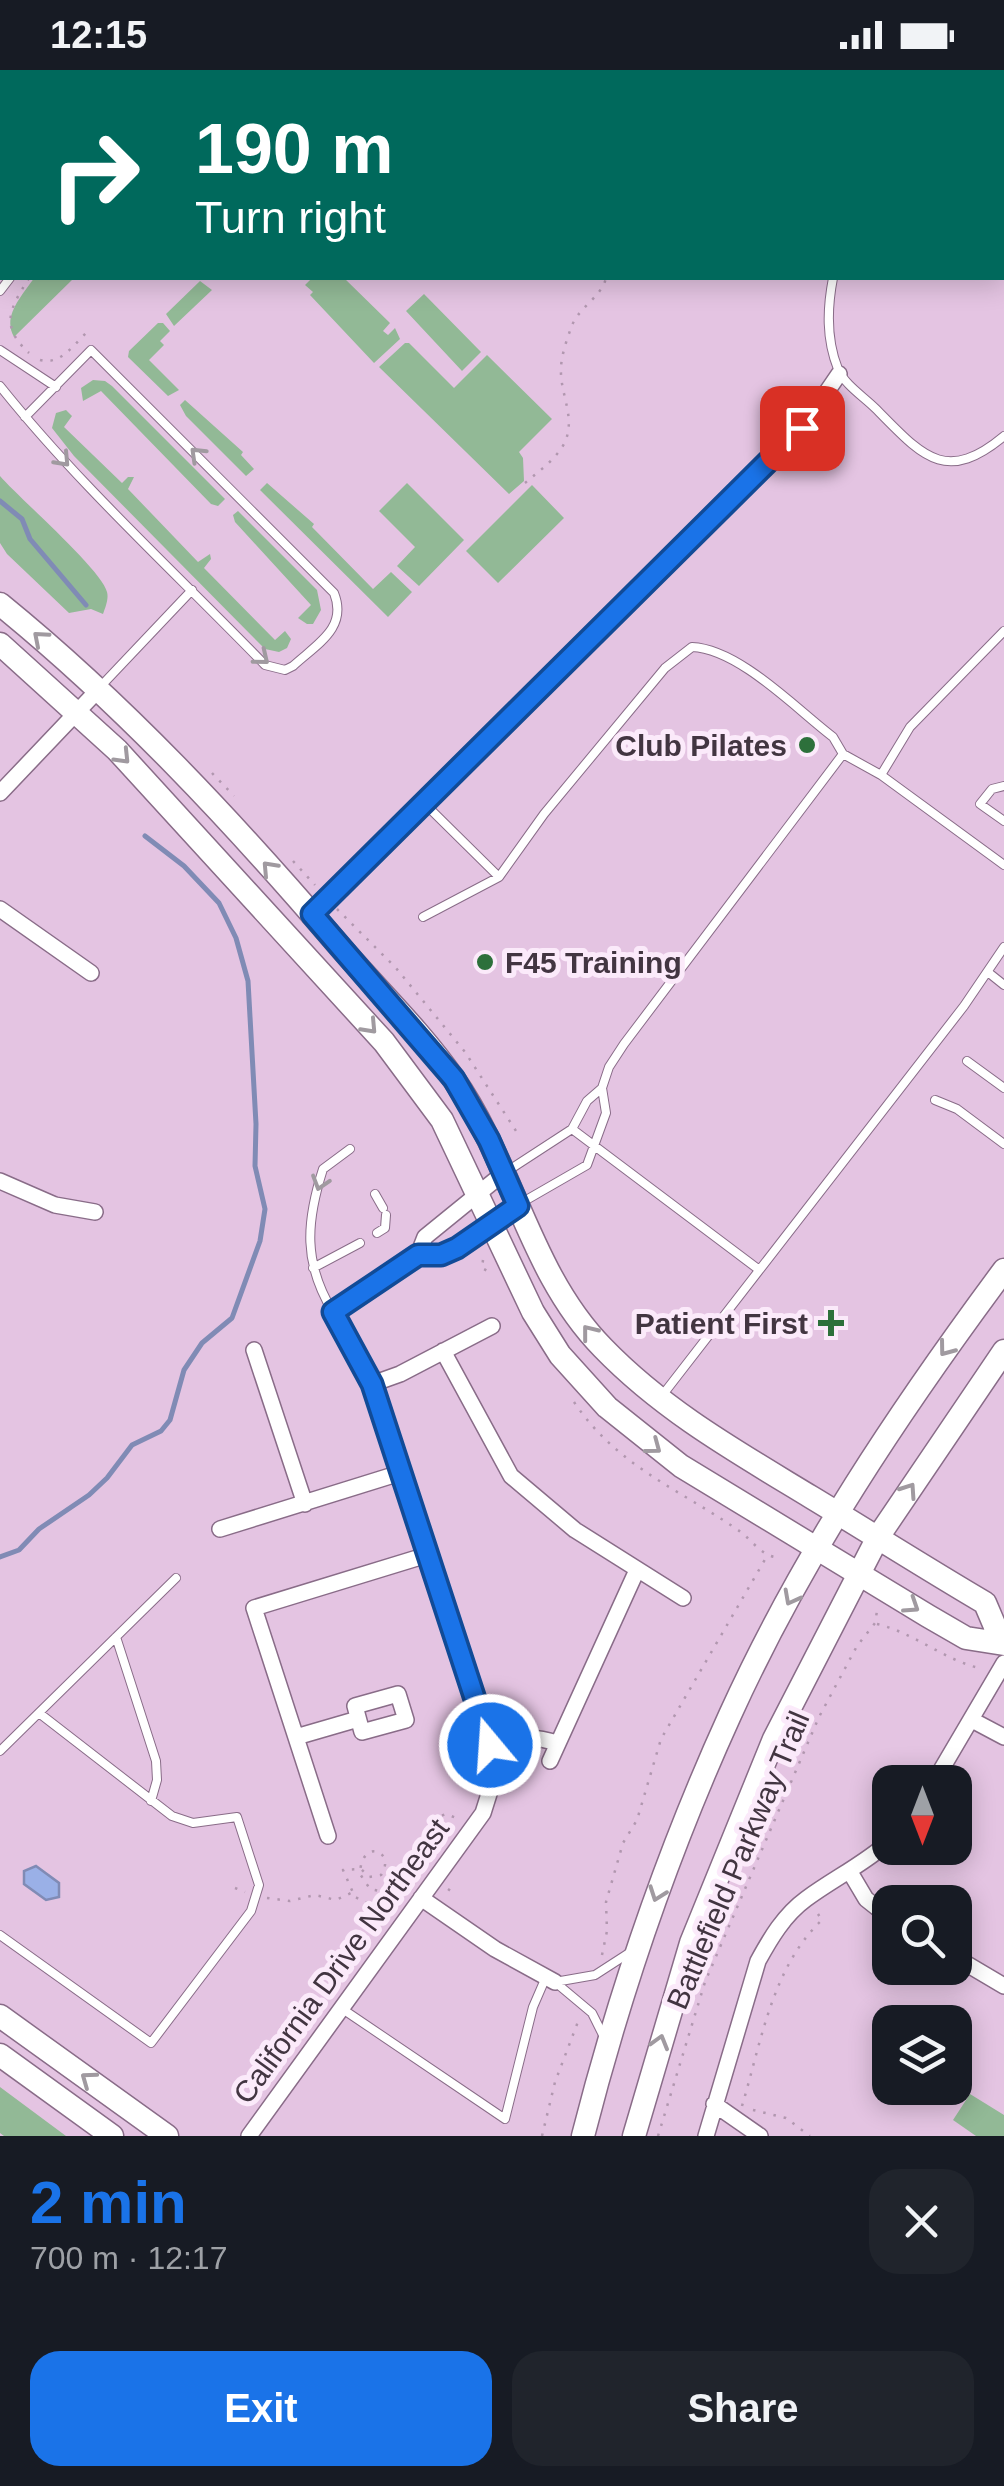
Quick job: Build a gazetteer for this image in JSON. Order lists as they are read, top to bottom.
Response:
{
  "streets": {
    "street": ["California Drive Northeast"],
    "path": ["Battlefield Parkway Trail"]
  },
  "places": {
    "other": ["Club Pilates", "F45 Training"],
    "health": ["Patient First"]
  },
  "north": "bottom",
  "page": {
    "status": "12:15",
    "turn": ["190 m", "Turn right"],
    "heading": ["2 min", "700 m · 12:17"],
    "buttons": ["Exit", "Share"]
  }
}
